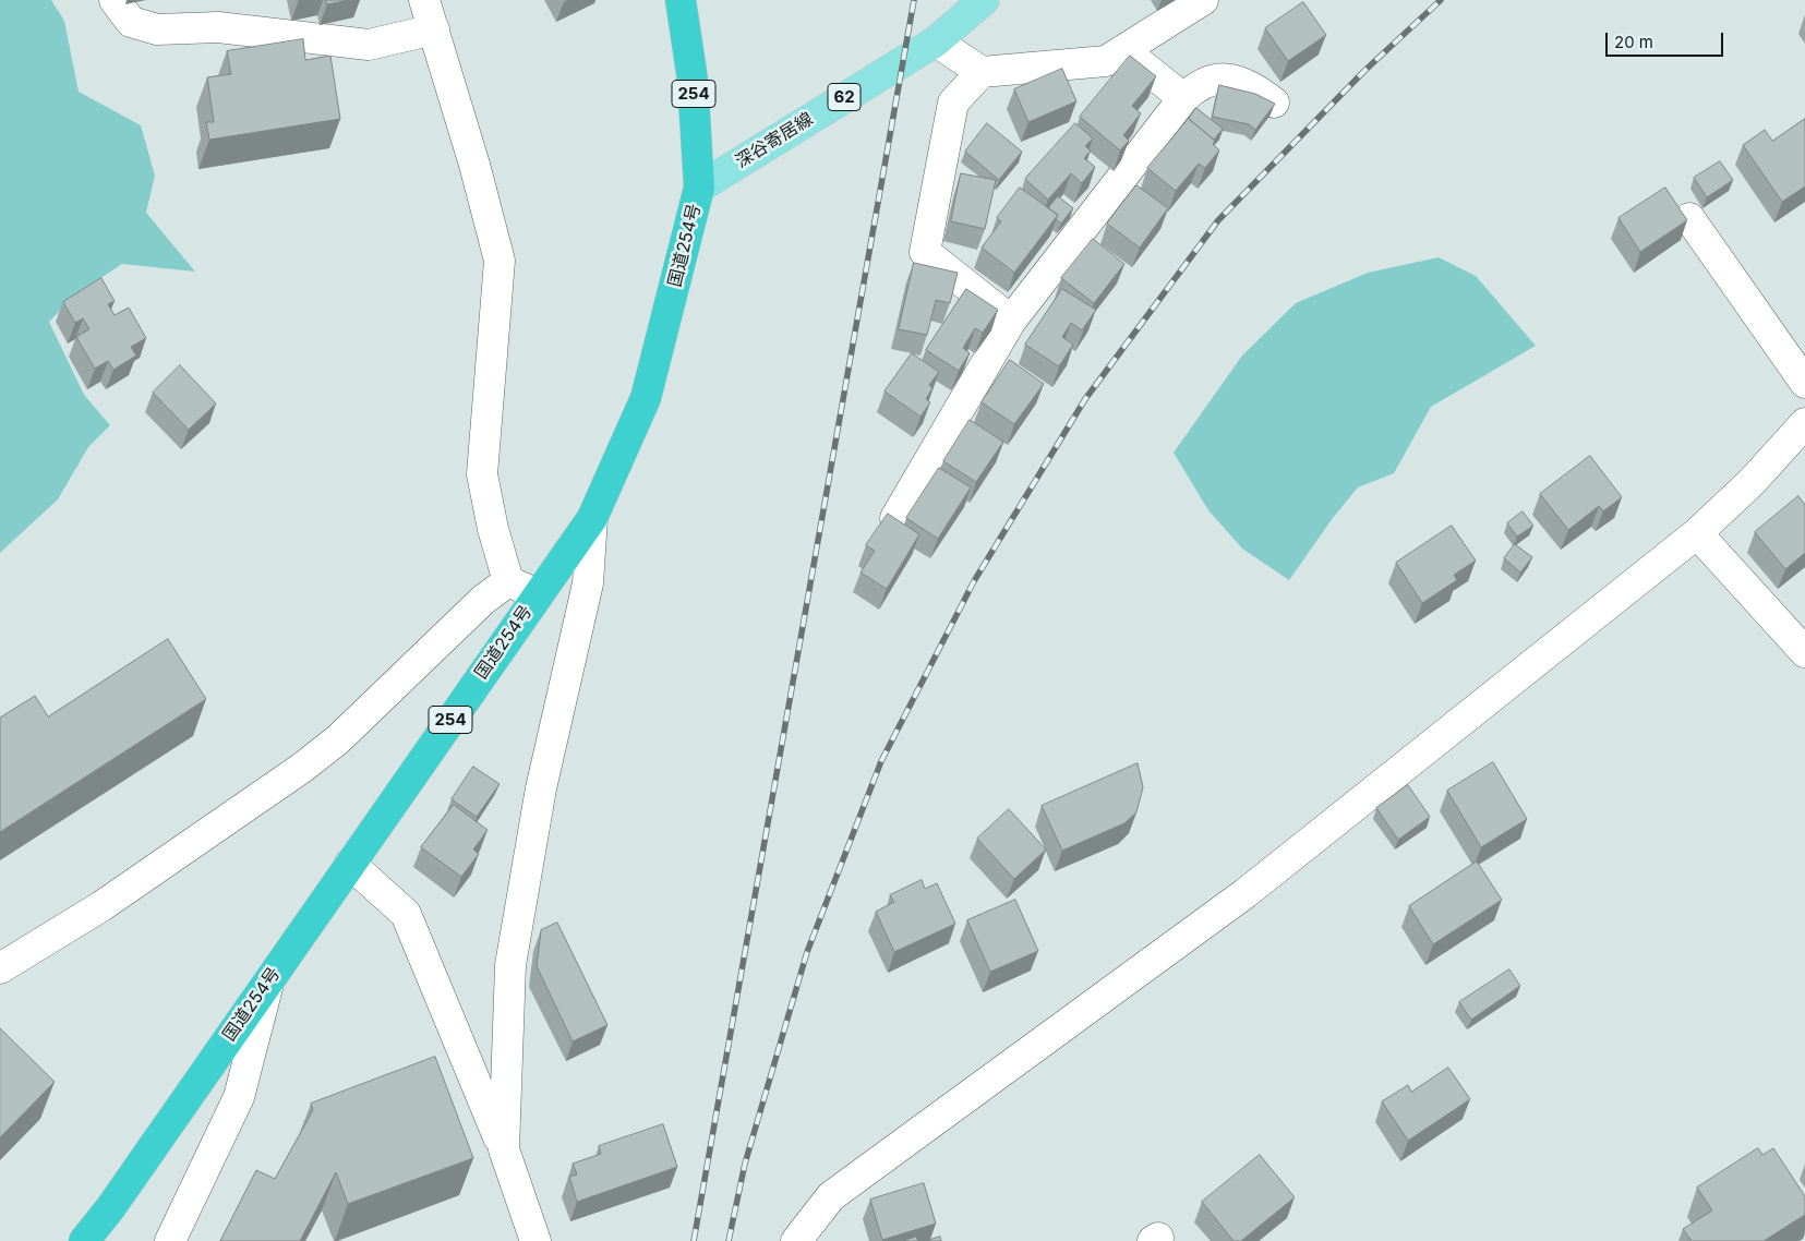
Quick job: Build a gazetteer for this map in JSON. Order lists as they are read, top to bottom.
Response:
{
  "streets": {
    "highway": ["254", "国道254号"],
    "main road": ["62", "深谷寄居線"]
  },
  "crossings": [
    ["深谷寄居線", "国道254号"]
  ],
  "scale_bar": "20 m"
}
